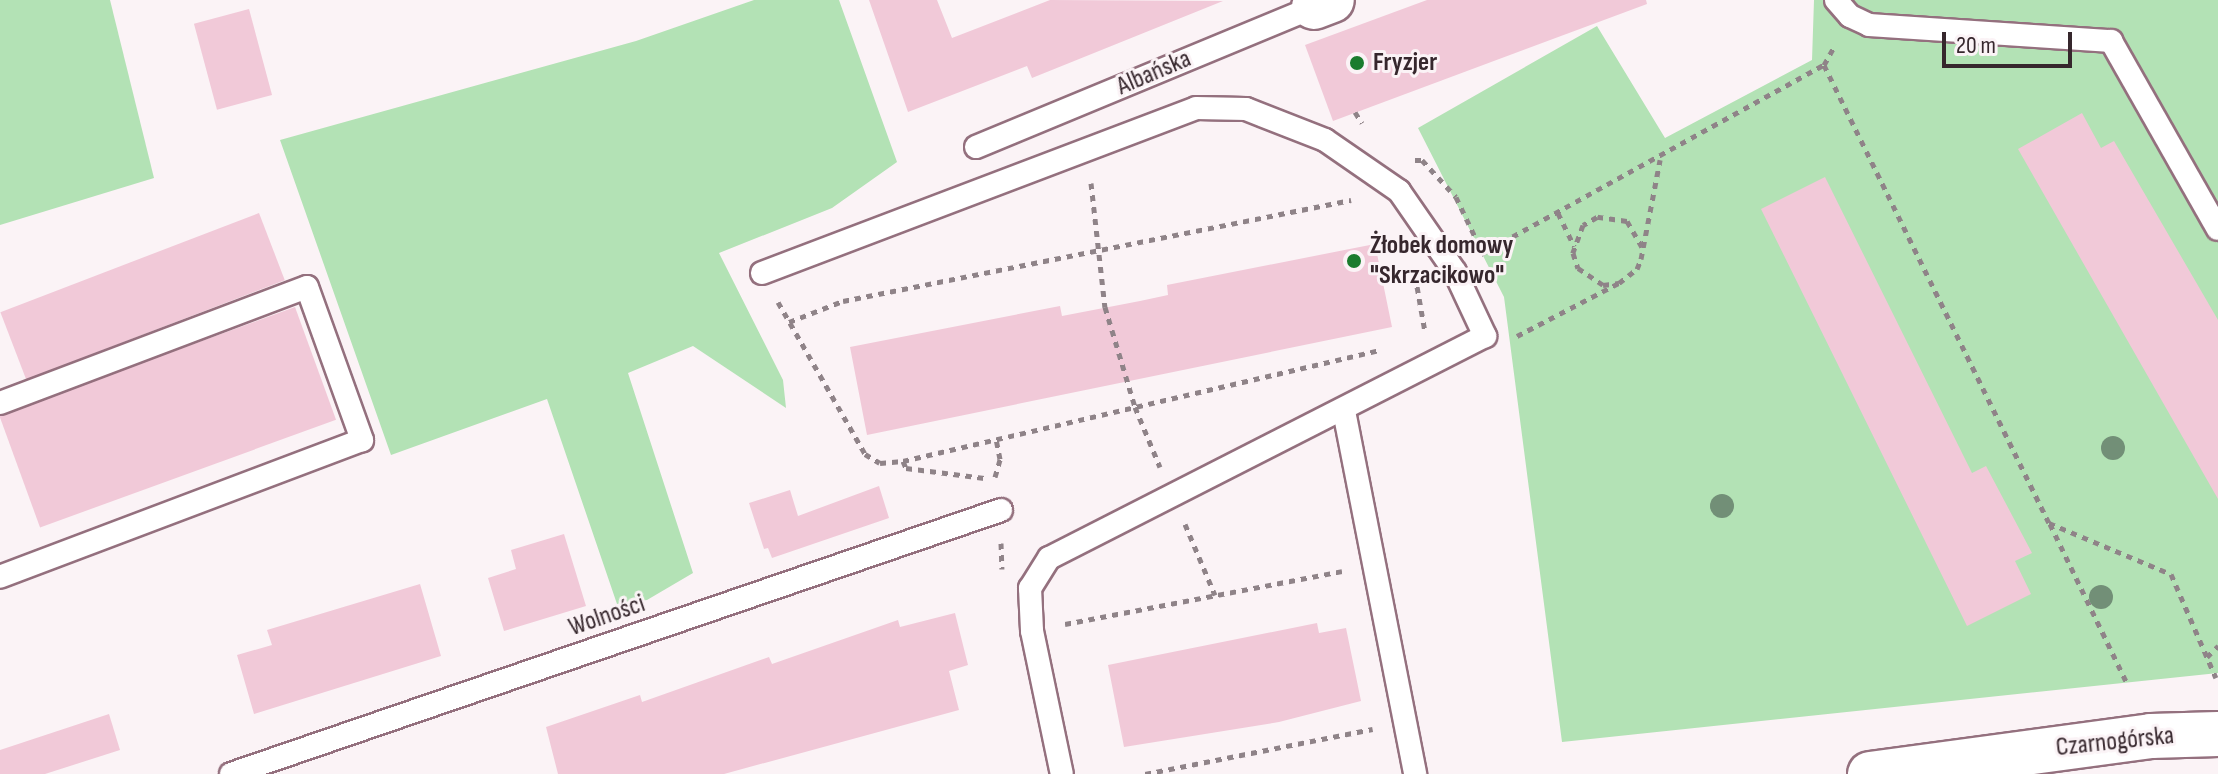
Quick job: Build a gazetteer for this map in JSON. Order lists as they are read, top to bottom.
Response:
{
  "streets": {
    "street": ["Czarnogórska"],
    "lane": ["Albańska", "Wolności"]
  },
  "places": ["Fryzjer", "Żłobek domowy \"Skrzacikowo\""],
  "scale_bar": "20 m"
}
